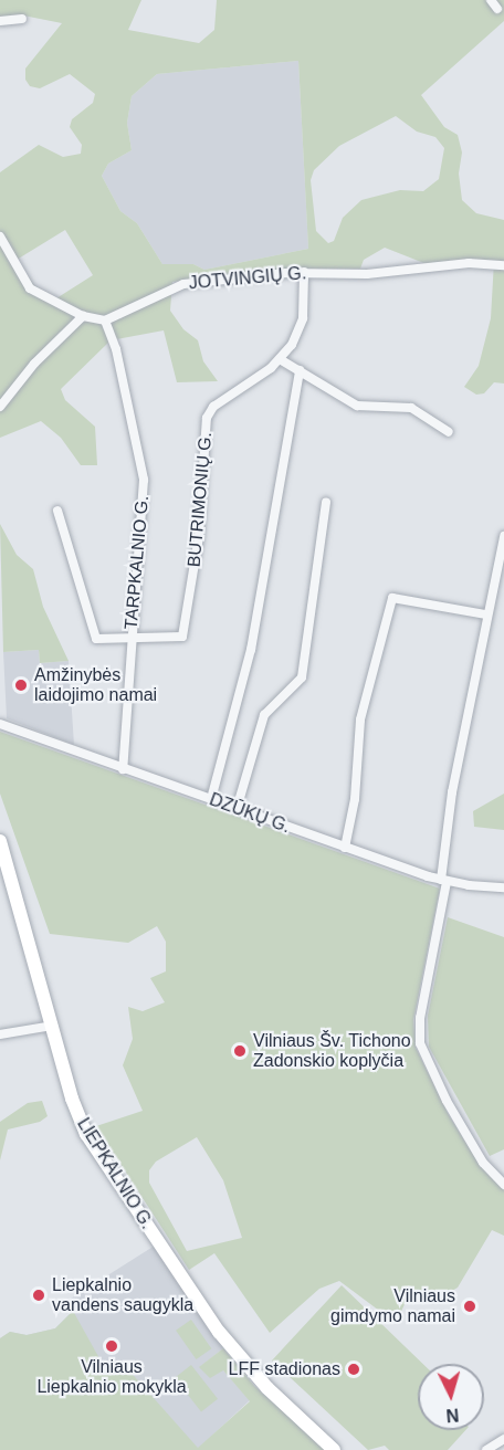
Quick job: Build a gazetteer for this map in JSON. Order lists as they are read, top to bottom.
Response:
{
  "streets": {
    "main road": ["LIEPKALNIO G."],
    "street": [
      "JOTVINGIŲ G.",
      "BUTRIMONIŲ G.",
      "TARPKALNIO G.",
      "DZŪKŲ G."
    ]
  },
  "crossings": [
    ["JOTVINGIŲ G.", "BUTRIMONIŲ G."],
    ["JOTVINGIŲ G.", "TARPKALNIO G."],
    ["BUTRIMONIŲ G.", "TARPKALNIO G."],
    ["TARPKALNIO G.", "DZŪKŲ G."]
  ],
  "places": [
    "Amžinybės laidojimo namai",
    "Vilniaus Šv. Tichono Zadonskio koplyčia",
    "Liepkalnio vandens saugykla",
    "Vilniaus gimdymo namai",
    "Vilniaus Liepkalnio mokykla",
    "LFF stadionas"
  ],
  "north": "bottom"
}
